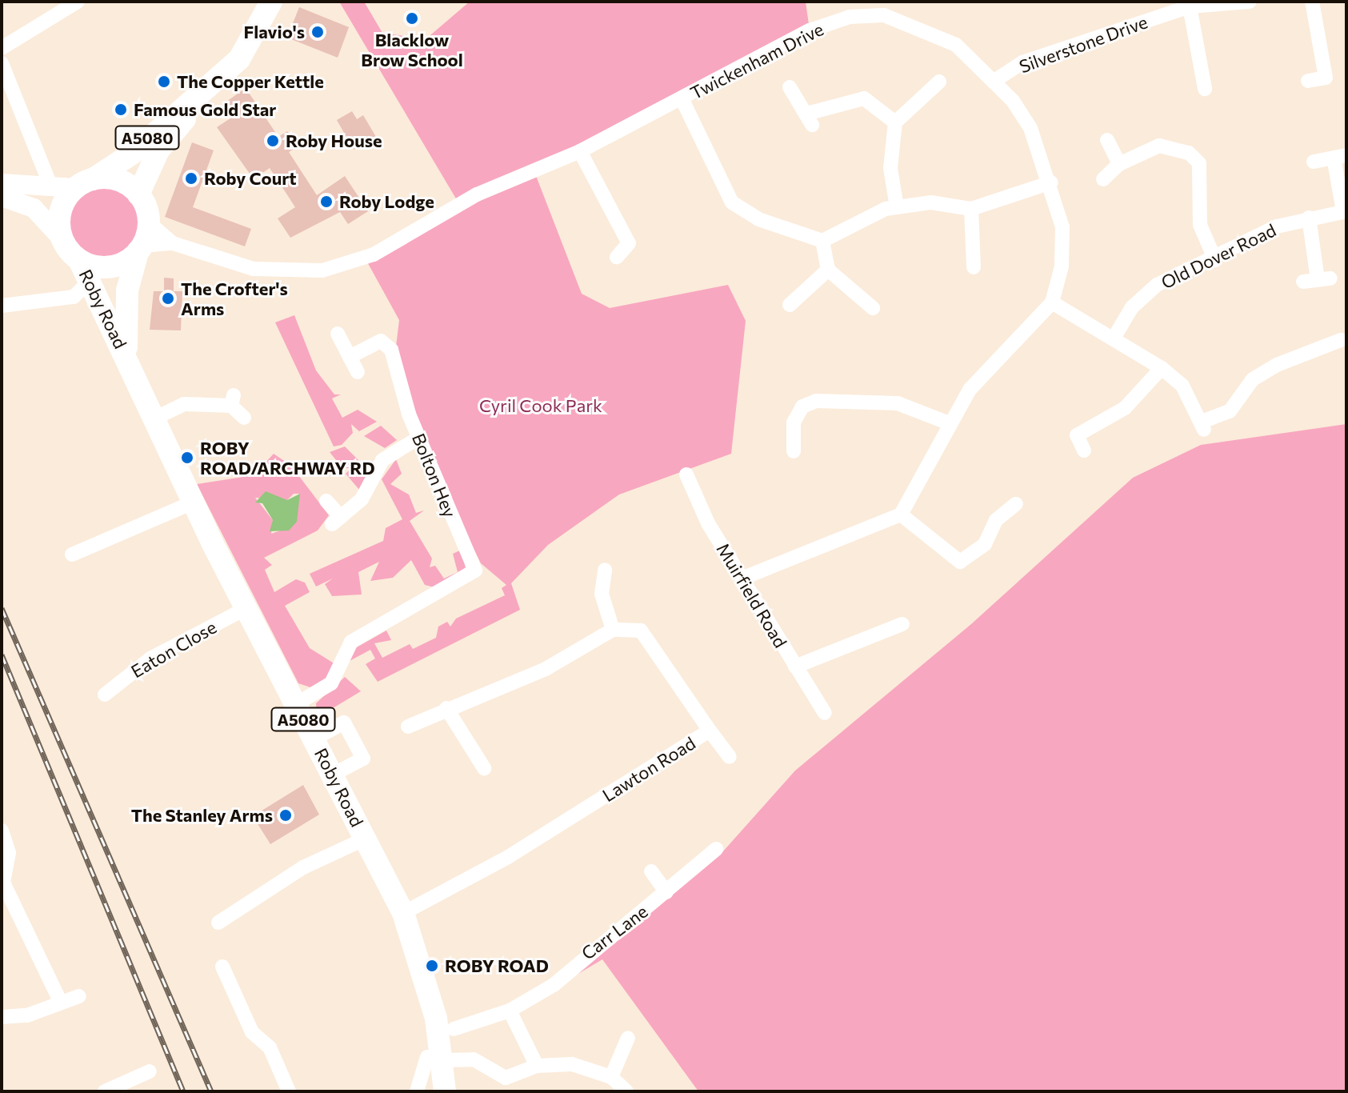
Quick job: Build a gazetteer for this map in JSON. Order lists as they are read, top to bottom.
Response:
{
  "streets": {
    "main road": ["A5080", "Roby Road"],
    "street": [
      "Silverstone Drive",
      "Twickenham Drive",
      "Old Dover Road",
      "Bolton Hey",
      "Muirfield Road",
      "Eaton Close",
      "Lawton Road",
      "Carr Lane"
    ]
  },
  "crossings": [
    ["Silverstone Drive", "Twickenham Drive"],
    ["Twickenham Drive", "A5080"],
    ["Twickenham Drive", "Roby Road"],
    ["A5080", "Roby Road"],
    ["Roby Road", "Bolton Hey"],
    ["Roby Road", "Eaton Close"],
    ["Roby Road", "Lawton Road"]
  ],
  "parks": ["Cyril Cook Park"],
  "places": [
    "Blacklow Brow School",
    "Flavio's",
    "The Copper Kettle",
    "Famous Gold Star",
    "Roby House",
    "Roby Court",
    "Roby Lodge",
    "The Crofter's Arms",
    "ROBY ROAD/ARCHWAY RD",
    "The Stanley Arms",
    "ROBY ROAD"
  ]
}
